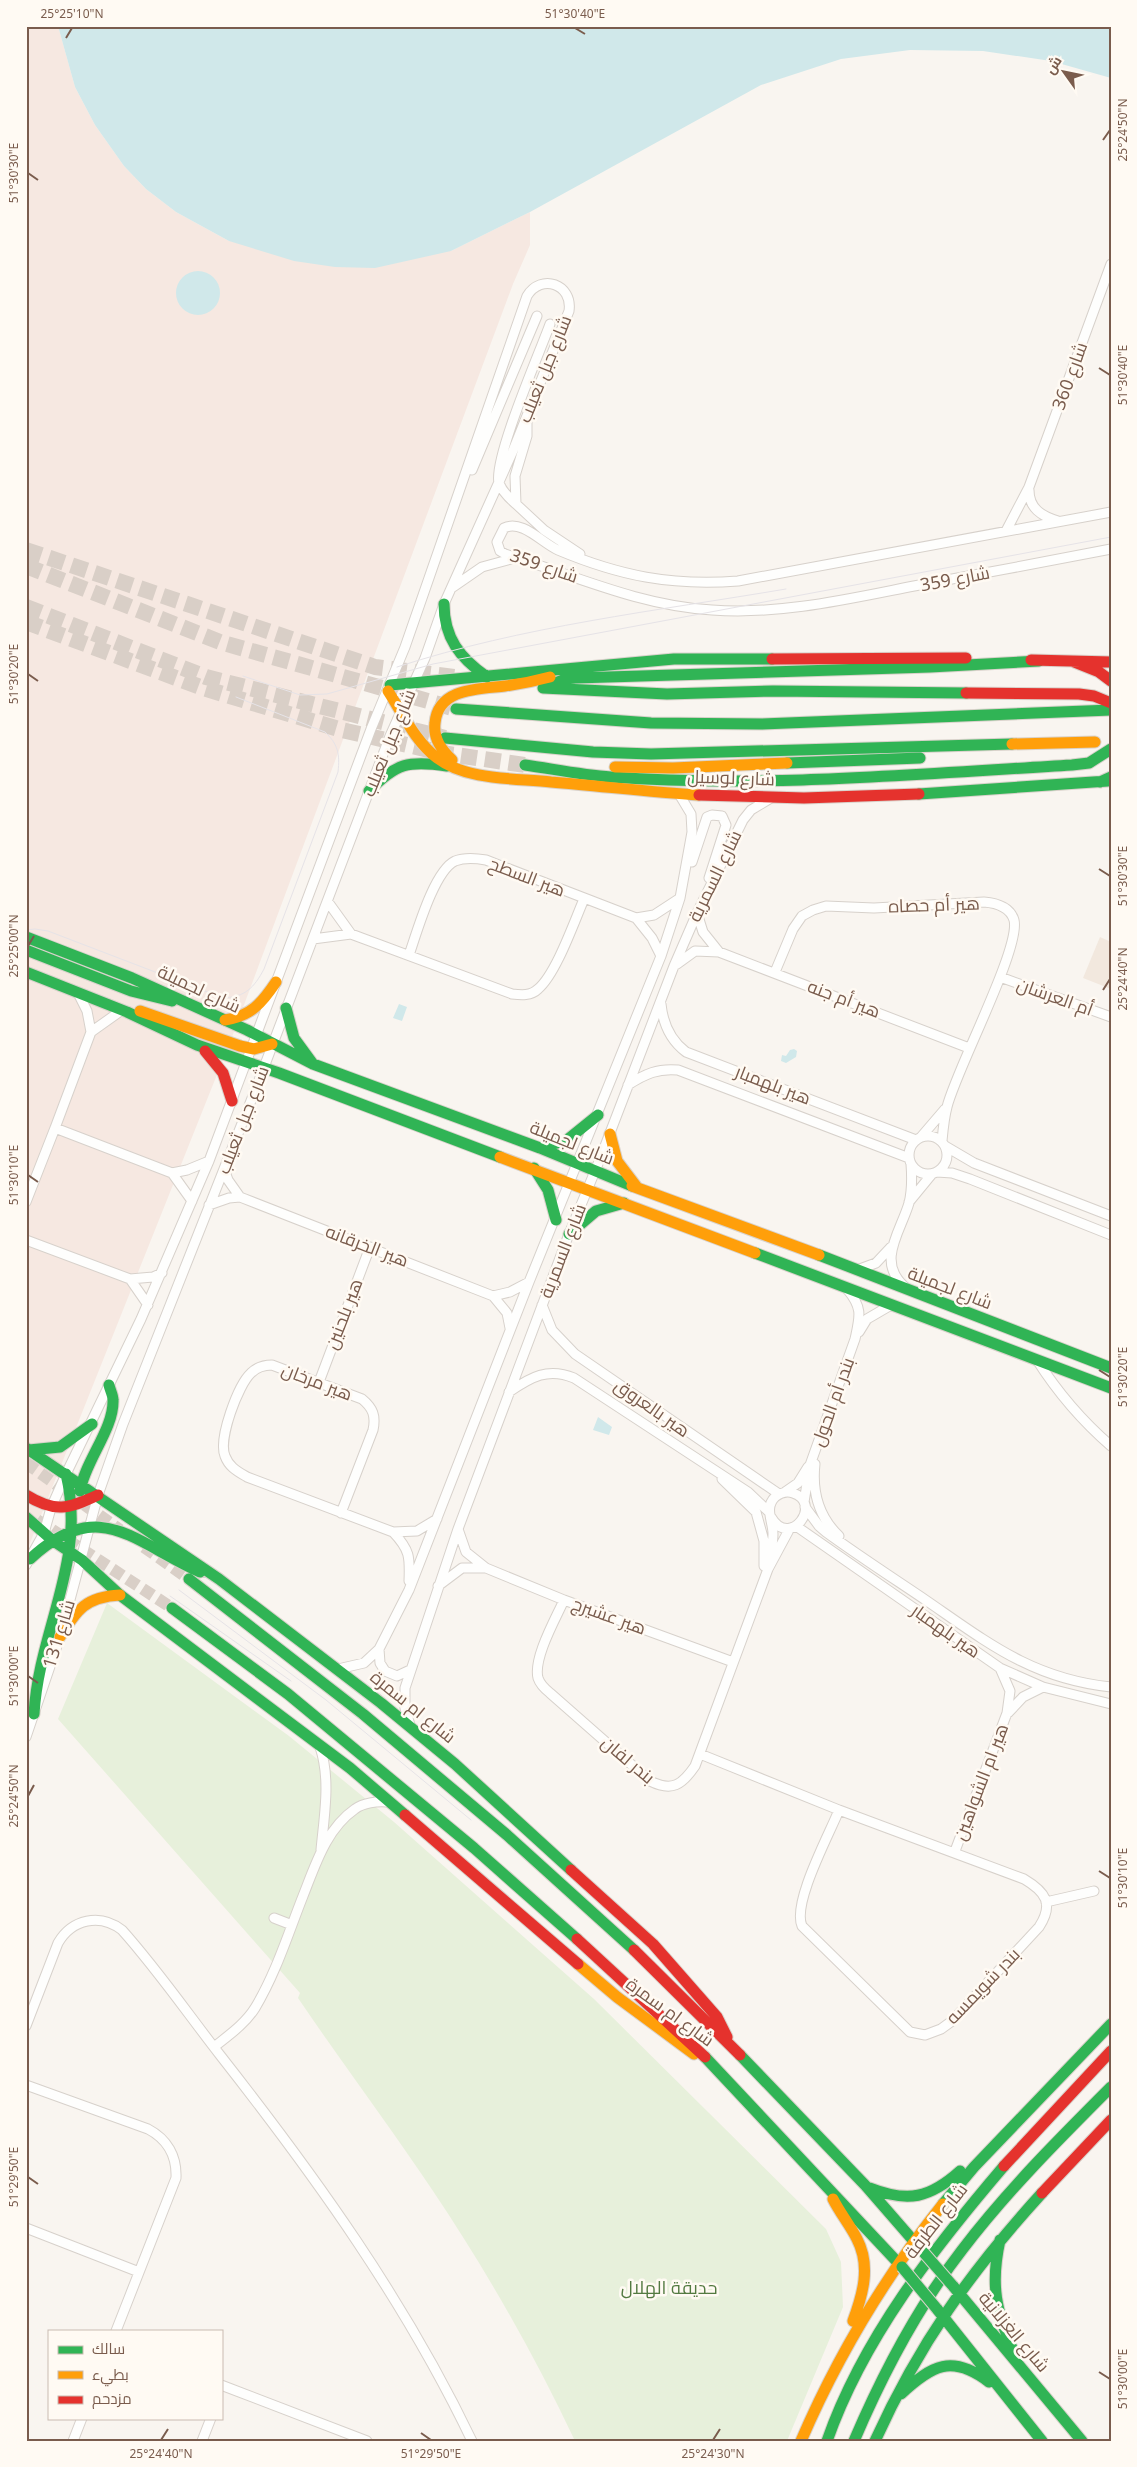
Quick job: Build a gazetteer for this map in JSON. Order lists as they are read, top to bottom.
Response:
{
  "streets": {
    "main road": [
      "شارع لوسيل",
      "شارع لجميلة",
      "شارع ام سمرة",
      "شارع الطرفة",
      "شارع الغزلانية"
    ],
    "street": [
      "شارع جبل ثعيلب",
      "شارع 360",
      "شارع 359",
      "شارع السمرية",
      "هير السطح",
      "هير أم حصاه",
      "أم العرشان",
      "هير أم جنه",
      "هير بلهمبار",
      "هير الخرقانه",
      "هير بلحنين",
      "هير مرخان",
      "بندر أم الحول",
      "هير بالعروق",
      "هير عشيرج",
      "شارع 131",
      "بندر لفان",
      "هير ام الشواهين",
      "بندر شويمسه"
    ]
  },
  "crossings": [
    ["شارع جبل ثعيلب", "شارع لوسيل"],
    ["شارع جبل ثعيلب", "هير السطح"],
    ["شارع جبل ثعيلب", "شارع لجميلة"],
    ["شارع جبل ثعيلب", "شارع ام سمرة"],
    ["شارع 360", "شارع 359"],
    ["شارع لوسيل", "شارع السمرية"],
    ["شارع السمرية", "شارع لجميلة"],
    ["شارع السمرية", "هير أم جنه"],
    ["شارع السمرية", "هير بلهمبار"],
    ["شارع السمرية", "هير الخرقانه"],
    ["شارع السمرية", "هير مرخان"],
    ["شارع السمرية", "هير بالعروق"],
    ["شارع السمرية", "هير عشيرج"],
    ["شارع السمرية", "شارع ام سمرة"],
    ["هير أم حصاه", "أم العرشان"],
    ["هير أم حصاه", "هير أم جنه"],
    ["هير أم حصاه", "هير بلهمبار"],
    ["شارع لجميلة", "بندر أم الحول"],
    ["هير بلهمبار", "بندر أم الحول"],
    ["هير بلهمبار", "هير بالعروق"],
    ["هير بلهمبار", "بندر لفان"],
    ["هير بلهمبار", "هير ام الشواهين"],
    ["هير الخرقانه", "هير بلحنين"],
    ["هير بلحنين", "هير مرخان"],
    ["بندر أم الحول", "هير بالعروق"],
    ["بندر أم الحول", "بندر لفان"],
    ["هير بالعروق", "بندر لفان"],
    ["هير عشيرج", "بندر لفان"],
    ["شارع 131", "شارع ام سمرة"],
    ["شارع ام سمرة", "شارع الغزلانية"]
  ],
  "parks": ["حديقة الهلال"],
  "legend": ["سالك", "بطيء", "مزدحم"],
  "north": "top left",
  "coordinates": [
    "25°25'10\"N",
    "51°30'40\"E",
    "25°24'50\"N",
    "51°30'30\"E",
    "51°30'20\"E",
    "25°25'00\"N",
    "25°24'40\"N",
    "51°30'10\"E",
    "51°30'00\"E",
    "51°29'50\"E",
    "25°24'30\"N"
  ]
}
